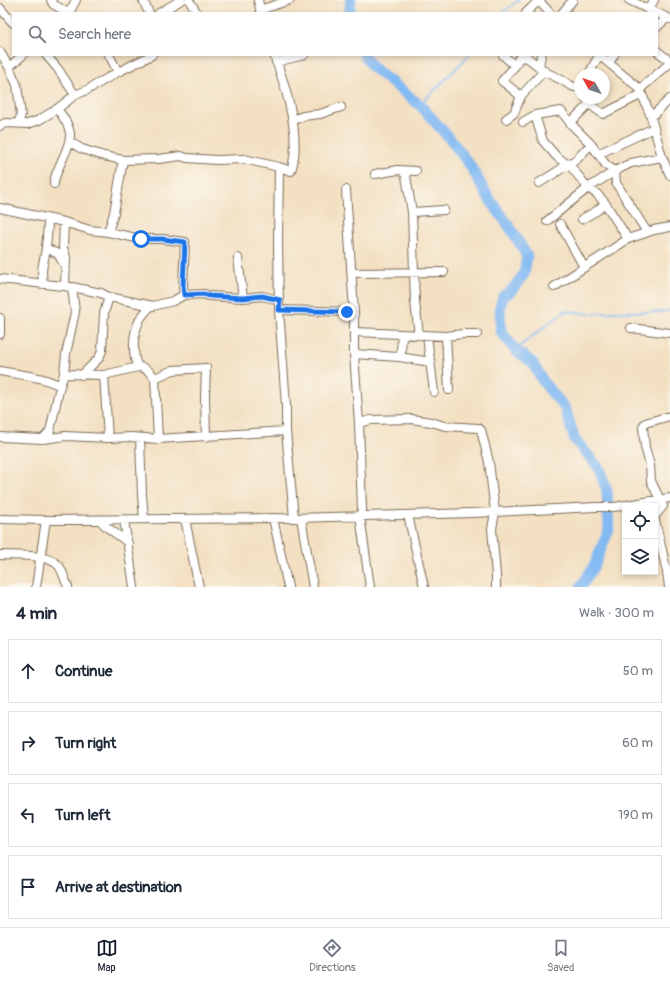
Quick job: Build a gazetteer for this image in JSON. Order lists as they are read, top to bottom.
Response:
{
  "north": "top left",
  "page": {
    "search": "Search here",
    "heading": ["4 min", "Walk · 300 m"],
    "list": [
      ["Continue", "50 m"],
      ["Turn right", "60 m"],
      ["Turn left", "190 m"],
      "Arrive at destination"
    ],
    "nav": ["Map", "Directions", "Saved"]
  }
}
